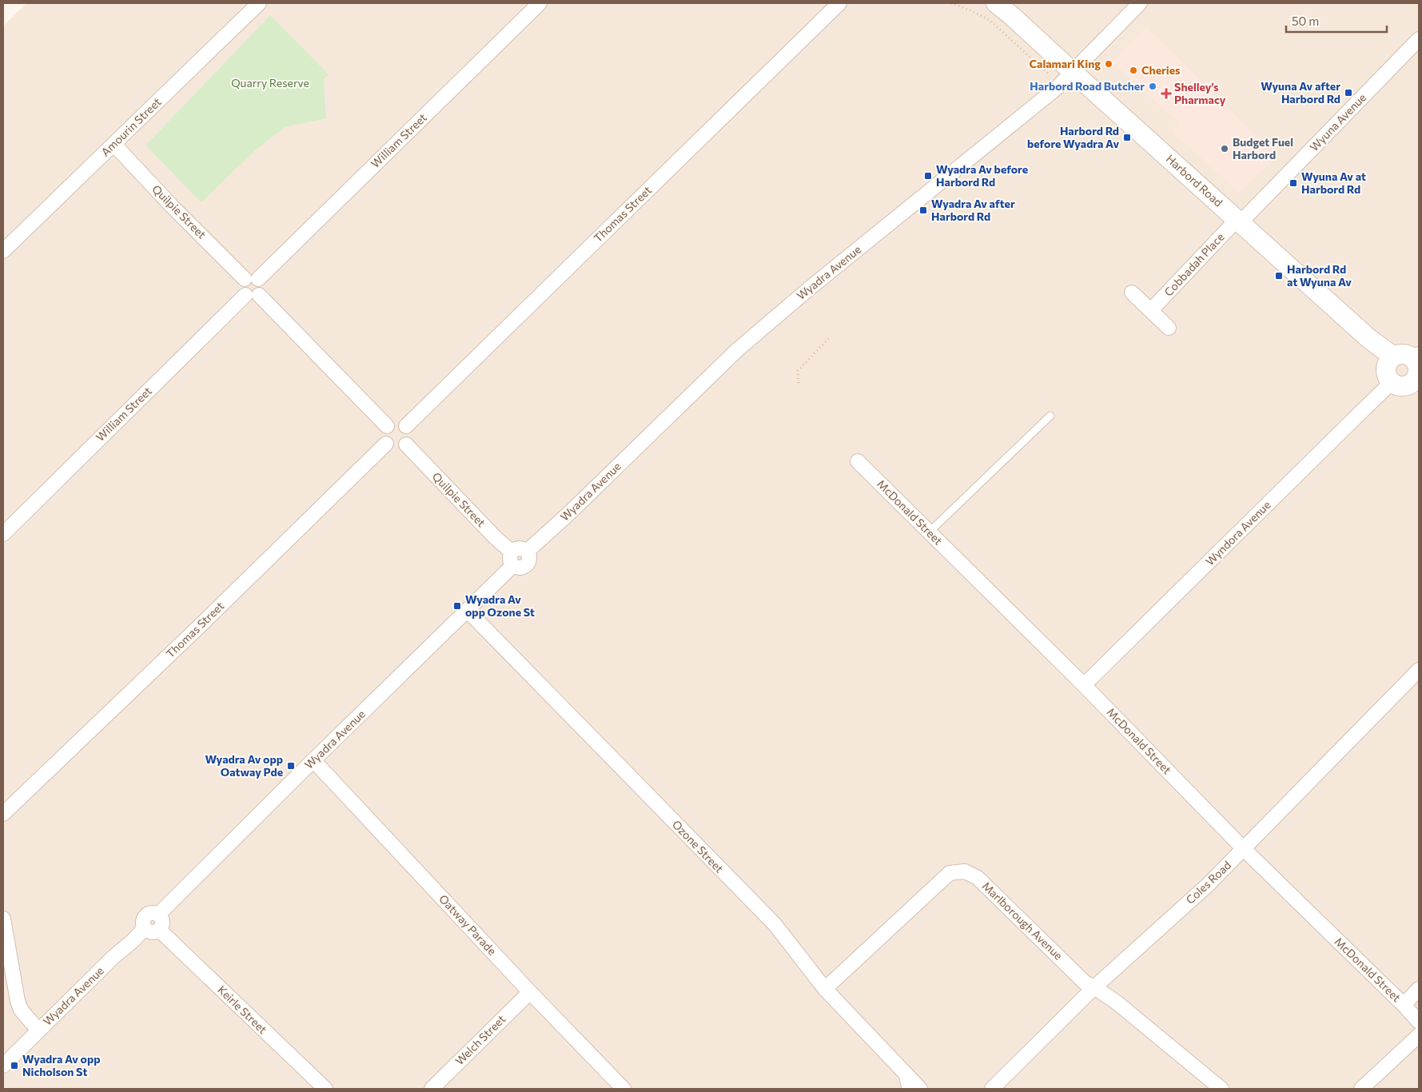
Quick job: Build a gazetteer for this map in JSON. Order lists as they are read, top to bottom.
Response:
{
  "streets": {
    "main road": ["Harbord Road"],
    "street": [
      "Wyuna Avenue",
      "Amourin Street",
      "William Street",
      "Quilpie Street",
      "Thomas Street",
      "Cobbadah Place",
      "Wyadra Avenue",
      "McDonald Street",
      "Wyndora Avenue",
      "Ozone Street",
      "Coles Road",
      "Marlborough Avenue",
      "Oatway Parade",
      "Keirle Street",
      "Welch Street"
    ]
  },
  "crossings": [
    ["Wyuna Avenue", "Harbord Road"],
    ["Wyuna Avenue", "Cobbadah Place"],
    ["Amourin Street", "Quilpie Street"],
    ["William Street", "Quilpie Street"],
    ["Harbord Road", "Cobbadah Place"],
    ["Harbord Road", "Wyadra Avenue"],
    ["Harbord Road", "Wyndora Avenue"],
    ["Quilpie Street", "Thomas Street"],
    ["Quilpie Street", "Wyadra Avenue"],
    ["Wyadra Avenue", "Ozone Street"],
    ["Wyadra Avenue", "Oatway Parade"],
    ["Wyadra Avenue", "Keirle Street"],
    ["McDonald Street", "Wyndora Avenue"],
    ["McDonald Street", "Coles Road"],
    ["Ozone Street", "Marlborough Avenue"],
    ["Coles Road", "Marlborough Avenue"],
    ["Oatway Parade", "Welch Street"]
  ],
  "parks": ["Quarry Reserve"],
  "places": {
    "other": [
      "Calamari King",
      "Cheries",
      "Harbord Road Butcher",
      "Budget Fuel Harbord"
    ],
    "transit": [
      "Wyuna Av after Harbord Rd",
      "Harbord Rd before Wyadra Av",
      "Wyadra Av before Harbord Rd",
      "Wyuna Av at Harbord Rd",
      "Wyadra Av after Harbord Rd",
      "Harbord Rd at Wyuna Av",
      "Wyadra Av opp Ozone St",
      "Wyadra Av opp Oatway Pde",
      "Wyadra Av opp Nicholson St"
    ],
    "health": ["Shelley’s Pharmacy"]
  },
  "scale_bar": "50 m"
}
